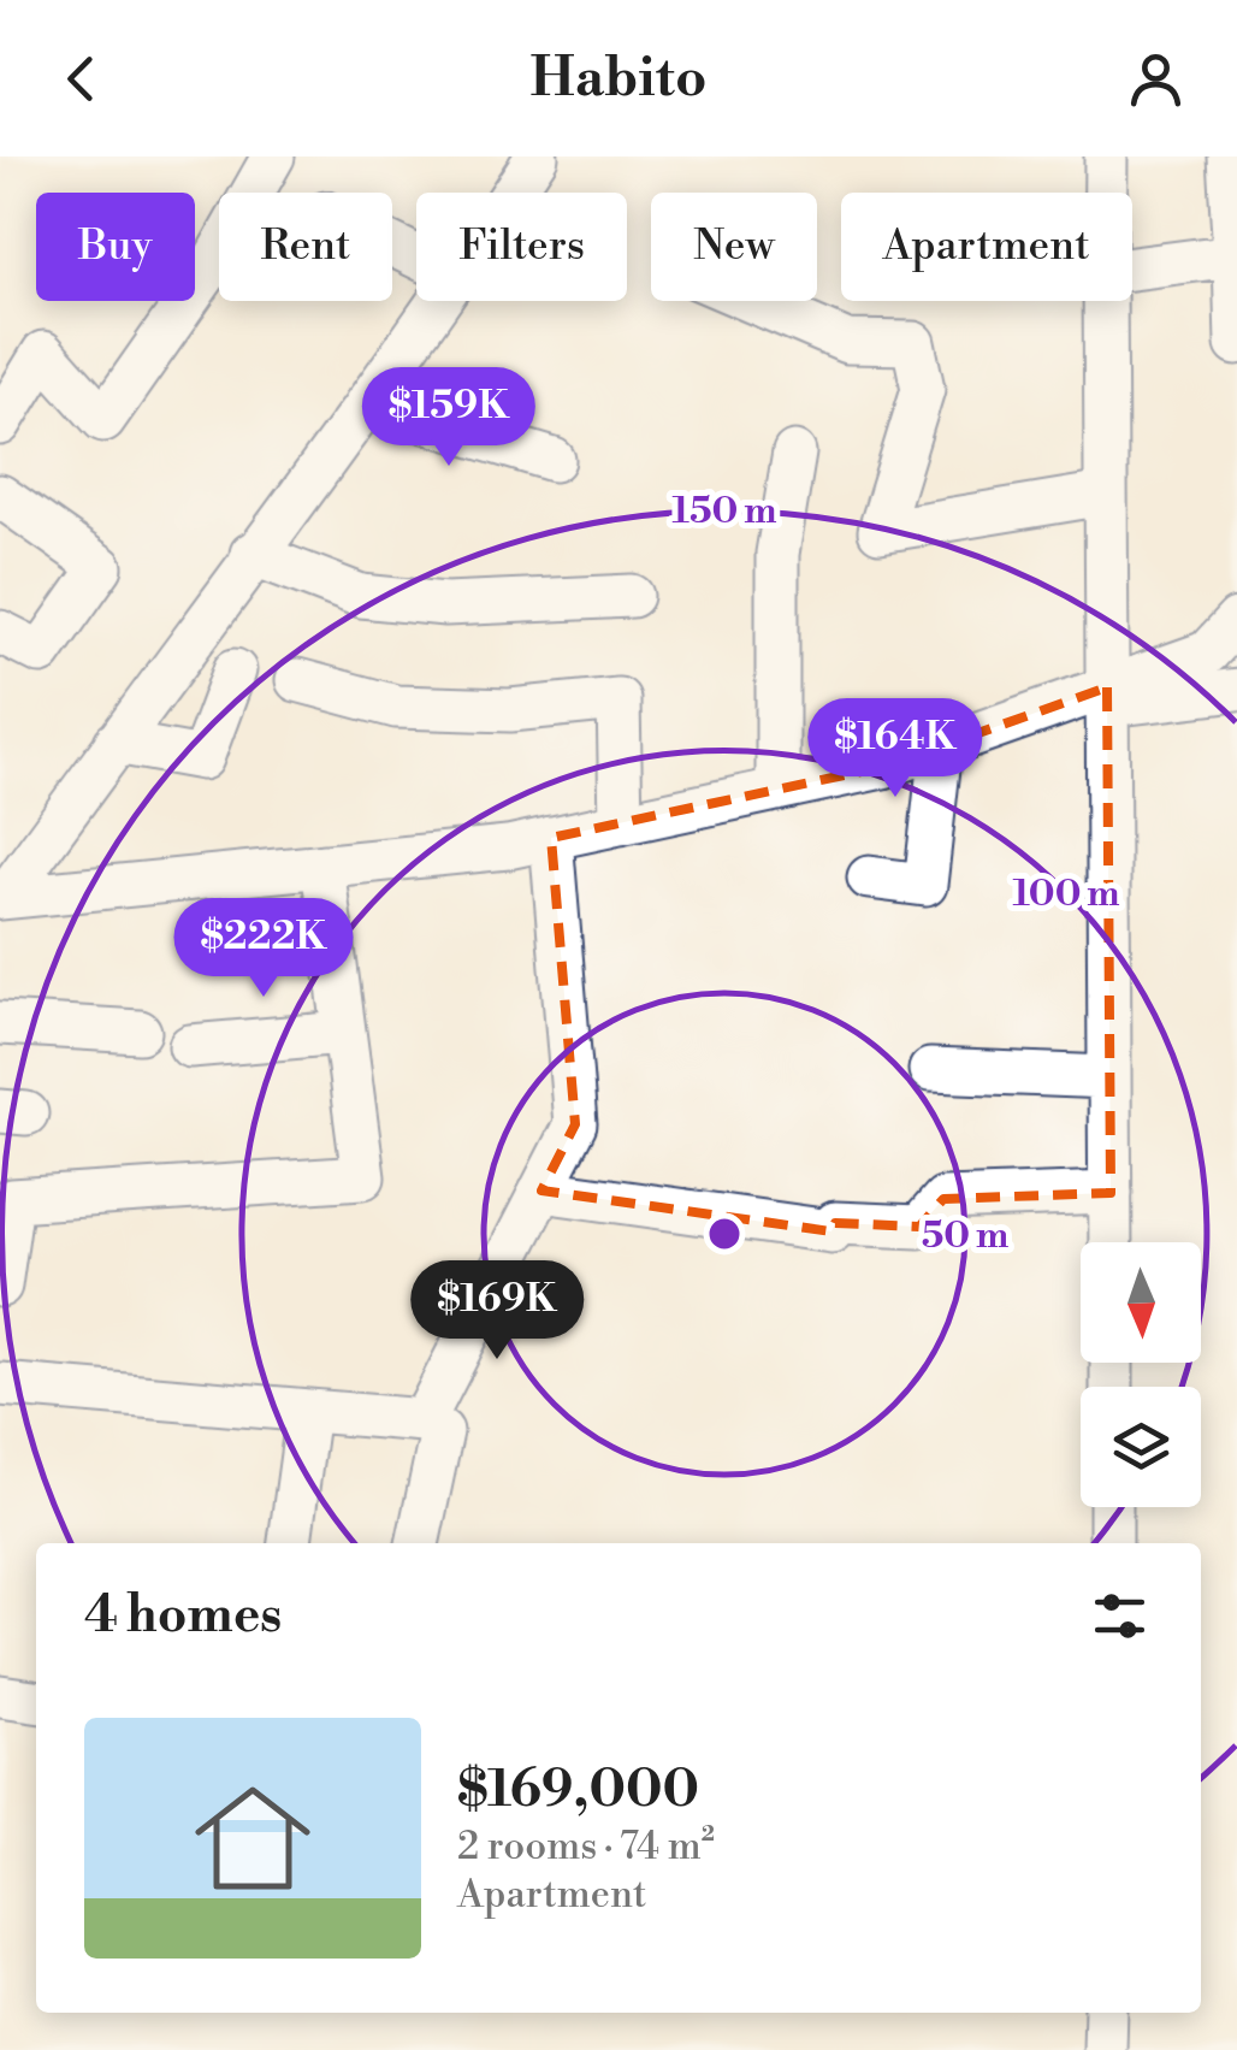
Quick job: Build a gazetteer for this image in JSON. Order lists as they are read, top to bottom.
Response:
{
  "north": "bottom",
  "page": {
    "header": "Habito",
    "chip": [
      "Buy",
      "Rent",
      "Filters",
      "New",
      "Apartment"
    ],
    "price": [
      "$159K",
      "$164K",
      "$222K",
      "$169K"
    ],
    "heading": "4 homes",
    "list": [
      {
        "name": "$169,000",
        "note": "2 rooms · 74 m² · Apartment"
      }
    ]
  },
  "rings": ["150 m", "100 m", "50 m"]
}
